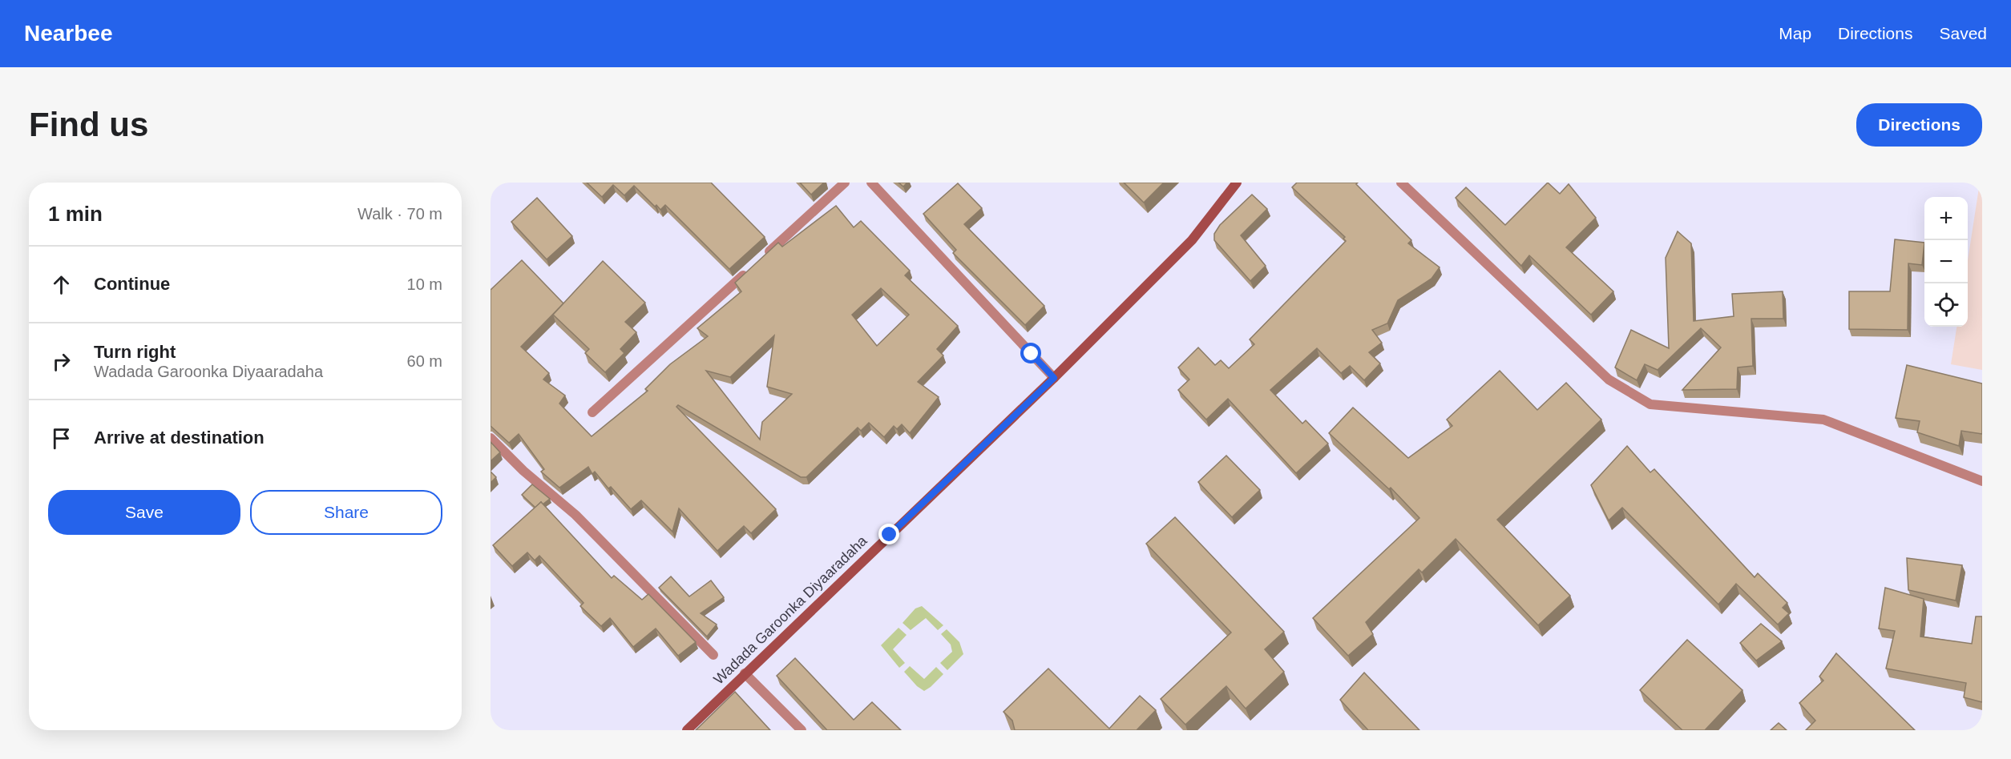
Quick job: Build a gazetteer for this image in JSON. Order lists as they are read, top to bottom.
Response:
{
  "streets": {
    "main road": ["Wadada Garoonka Diyaaradaha"]
  },
  "page": {
    "header": "Nearbee",
    "nav": ["Map", "Directions", "Saved"],
    "buttons": [
      "Directions",
      ["Save", "Share"]
    ],
    "title": "Find us",
    "heading": ["1 min", "Walk · 70 m"],
    "map_buttons": ["+", "−"],
    "list": [
      ["Continue", "10 m"],
      ["Turn right", "Wadada Garoonka Diyaaradaha", "60 m"],
      "Arrive at destination"
    ]
  }
}
